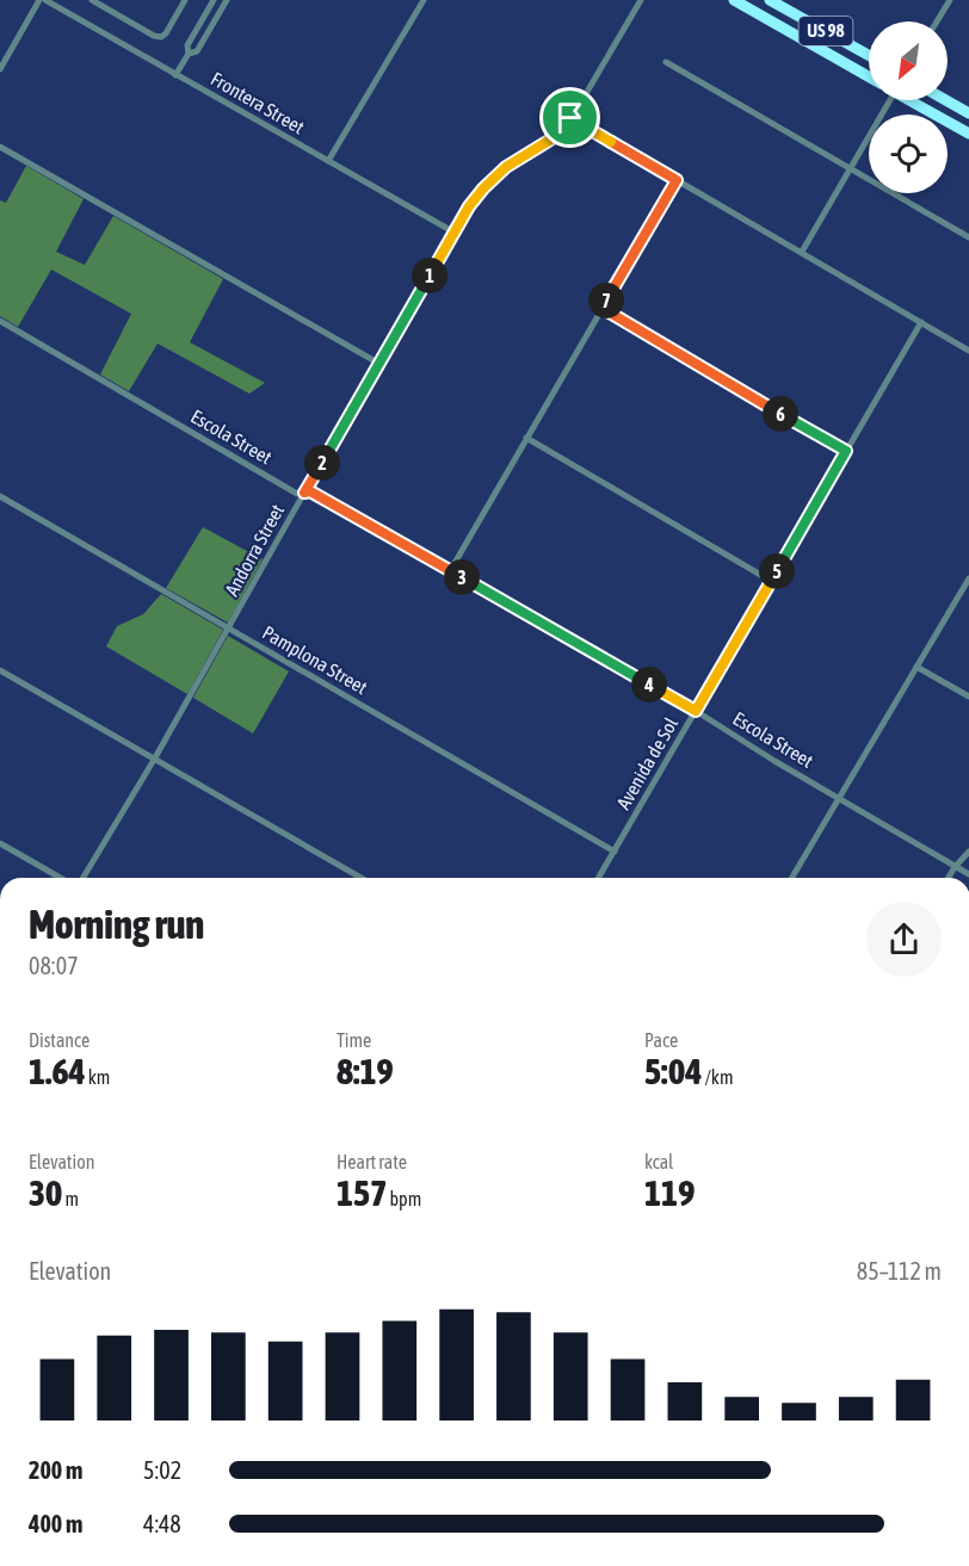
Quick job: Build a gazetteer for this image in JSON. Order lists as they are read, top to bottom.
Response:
{
  "streets": {
    "highway": ["US 98"],
    "street": [
      "Frontera Street",
      "Escola Street",
      "Andorra Street",
      "Pamplona Street",
      "Avenida de Sol"
    ]
  },
  "crossings": [
    ["Frontera Street", "Andorra Street"],
    ["Escola Street", "Andorra Street"],
    ["Escola Street", "Avenida de Sol"],
    ["Andorra Street", "Pamplona Street"],
    ["Pamplona Street", "Avenida de Sol"]
  ],
  "north": "bottom left",
  "page": {
    "pins": [
      "1",
      "7",
      "6",
      "2",
      "5",
      "3",
      "4"
    ],
    "heading": ["Morning run", "08:07"],
    "stats": [
      ["Distance", "1.64 km"],
      ["Time", "8:19"],
      ["Pace", "5:04 /km"],
      ["Elevation", "30 m"],
      ["Heart rate", "157 bpm"],
      ["kcal", "119"]
    ],
    "chart": ["Elevation", "85–112 m"],
    "list": [
      {
        "name": "200 m",
        "note": "5:02"
      },
      {
        "name": "400 m",
        "note": "4:48"
      }
    ]
  }
}
